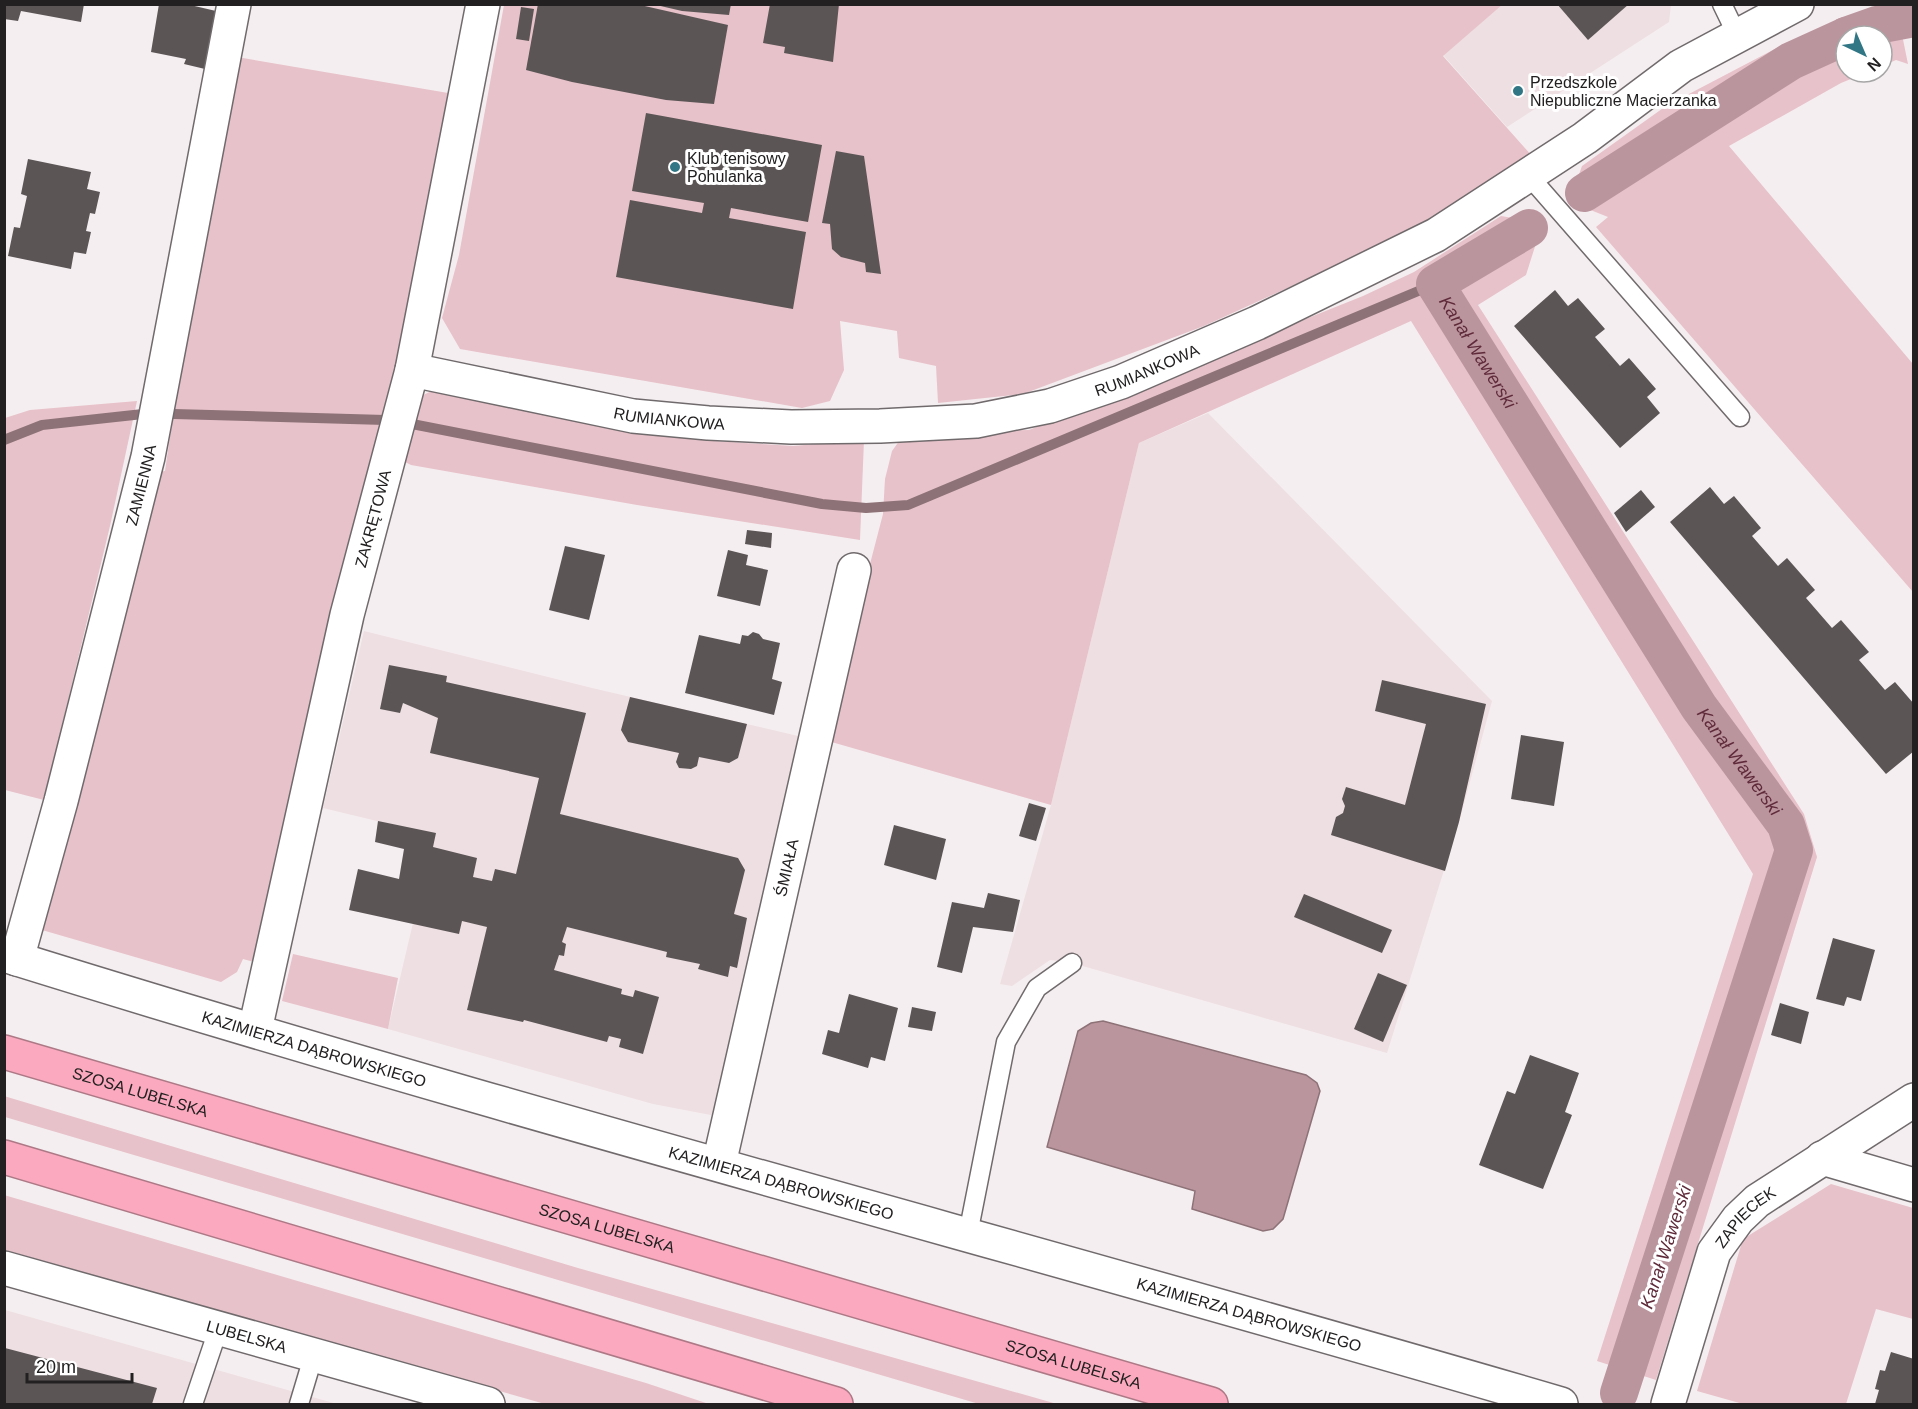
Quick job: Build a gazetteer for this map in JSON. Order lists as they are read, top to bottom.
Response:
{
  "streets": {
    "highway": ["SZOSA LUBELSKA"],
    "street": [
      "RUMIANKOWA",
      "ZAMIENNA",
      "ZAKRĘTOWA",
      "ŚMIAŁA",
      "KAZIMIERZA DĄBROWSKIEGO",
      "ZAPIECEK",
      "LUBELSKA"
    ]
  },
  "crossings": [
    ["RUMIANKOWA", "ZAKRĘTOWA"],
    ["ZAMIENNA", "KAZIMIERZA DĄBROWSKIEGO"],
    ["ZAKRĘTOWA", "KAZIMIERZA DĄBROWSKIEGO"],
    ["ŚMIAŁA", "KAZIMIERZA DĄBROWSKIEGO"]
  ],
  "water": ["Kanał Wawerski"],
  "places": ["Przedszkole Niepubliczne Macierzanka", "Klub tenisowy Pohulanka"],
  "scale_bar": "20 m",
  "north": "bottom right"
}
